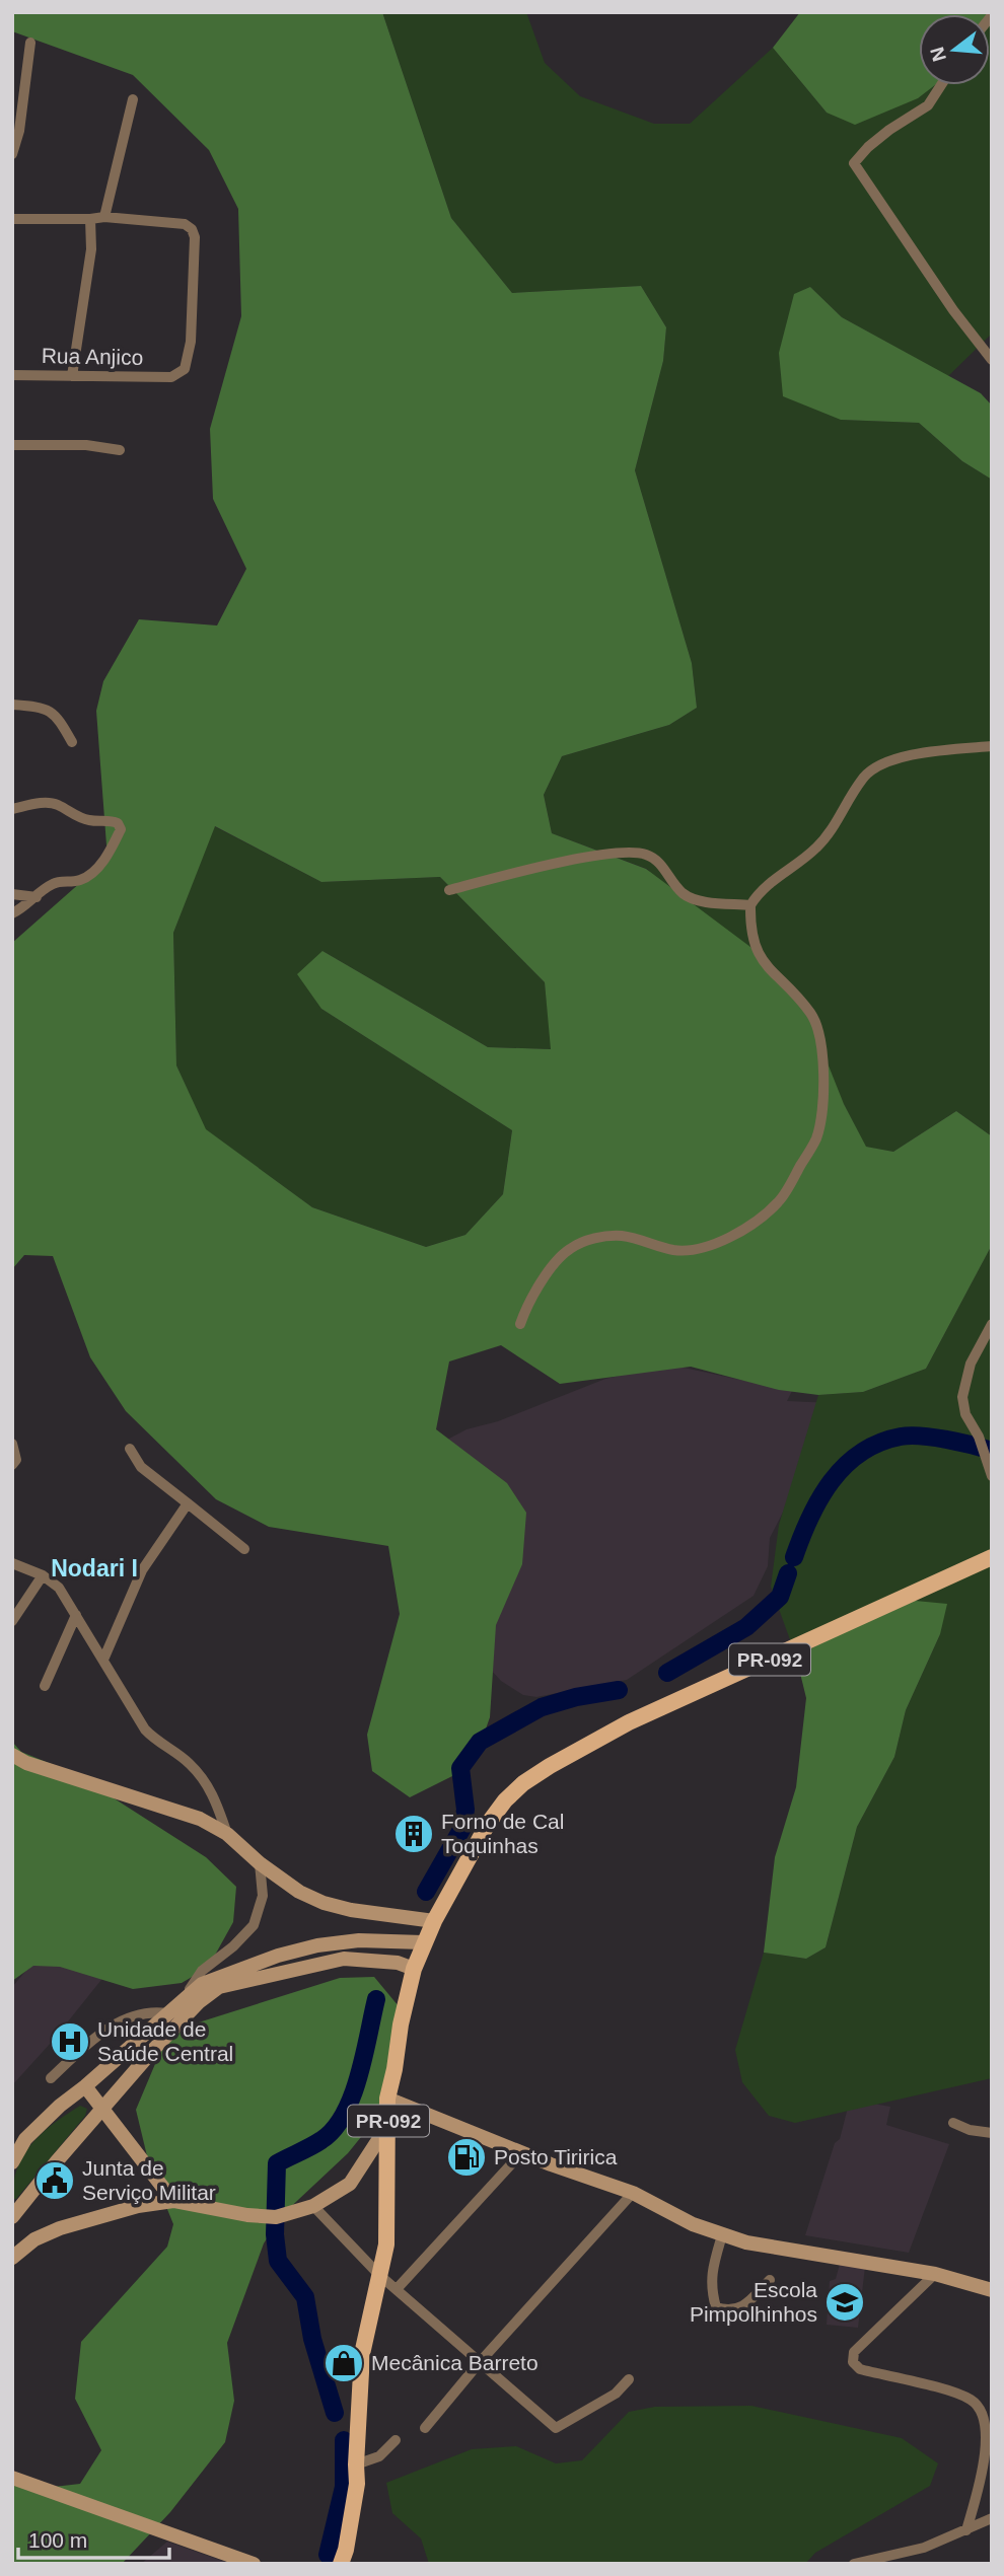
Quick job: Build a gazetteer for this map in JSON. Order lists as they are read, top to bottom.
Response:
{
  "streets": {
    "main road": ["PR-092"],
    "street": ["Rua Anjico"]
  },
  "districts": ["Nodari I"],
  "places": {
    "building": ["Forno de Cal Toquinhas"],
    "hospital": ["Unidade de Saúde Central"],
    "fuel station": ["Posto Tiririca"],
    "public building": ["Junta de Serviço Militar"],
    "school or university": ["Escola Pimpolhinhos"],
    "shop": ["Mecânica Barreto"]
  },
  "scale_bar": "100 m",
  "north": "left"
}
